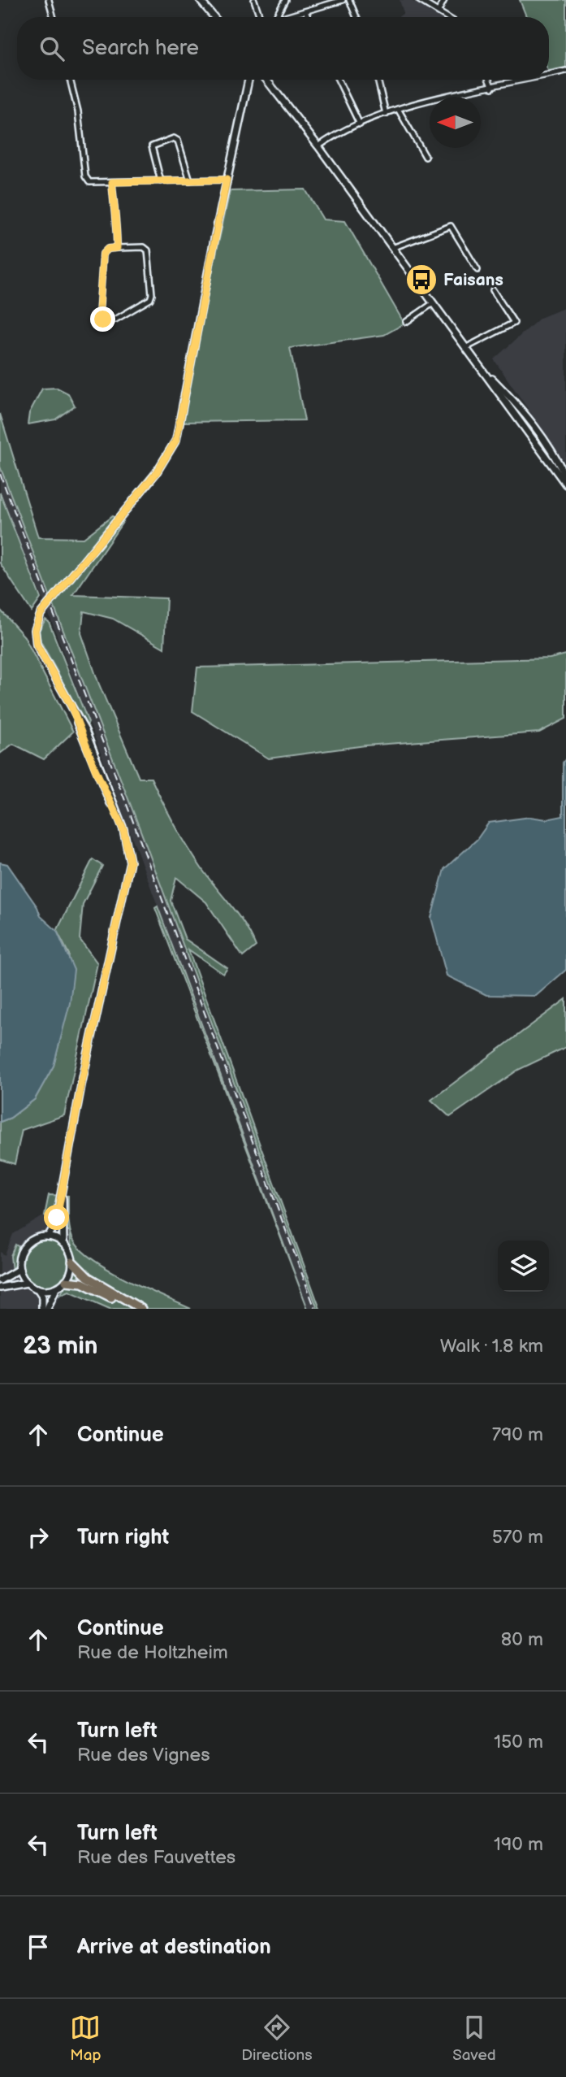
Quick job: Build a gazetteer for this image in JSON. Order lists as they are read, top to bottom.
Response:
{
  "places": {
    "bus stop": ["Faisans"]
  },
  "north": "left",
  "page": {
    "search": "Search here",
    "heading": ["23 min", "Walk · 1.8 km"],
    "list": [
      ["Continue", "790 m"],
      ["Turn right", "570 m"],
      ["Continue", "Rue de Holtzheim", "80 m"],
      ["Turn left", "Rue des Vignes", "150 m"],
      ["Turn left", "Rue des Fauvettes", "190 m"],
      "Arrive at destination"
    ],
    "nav": ["Map", "Directions", "Saved"]
  }
}
